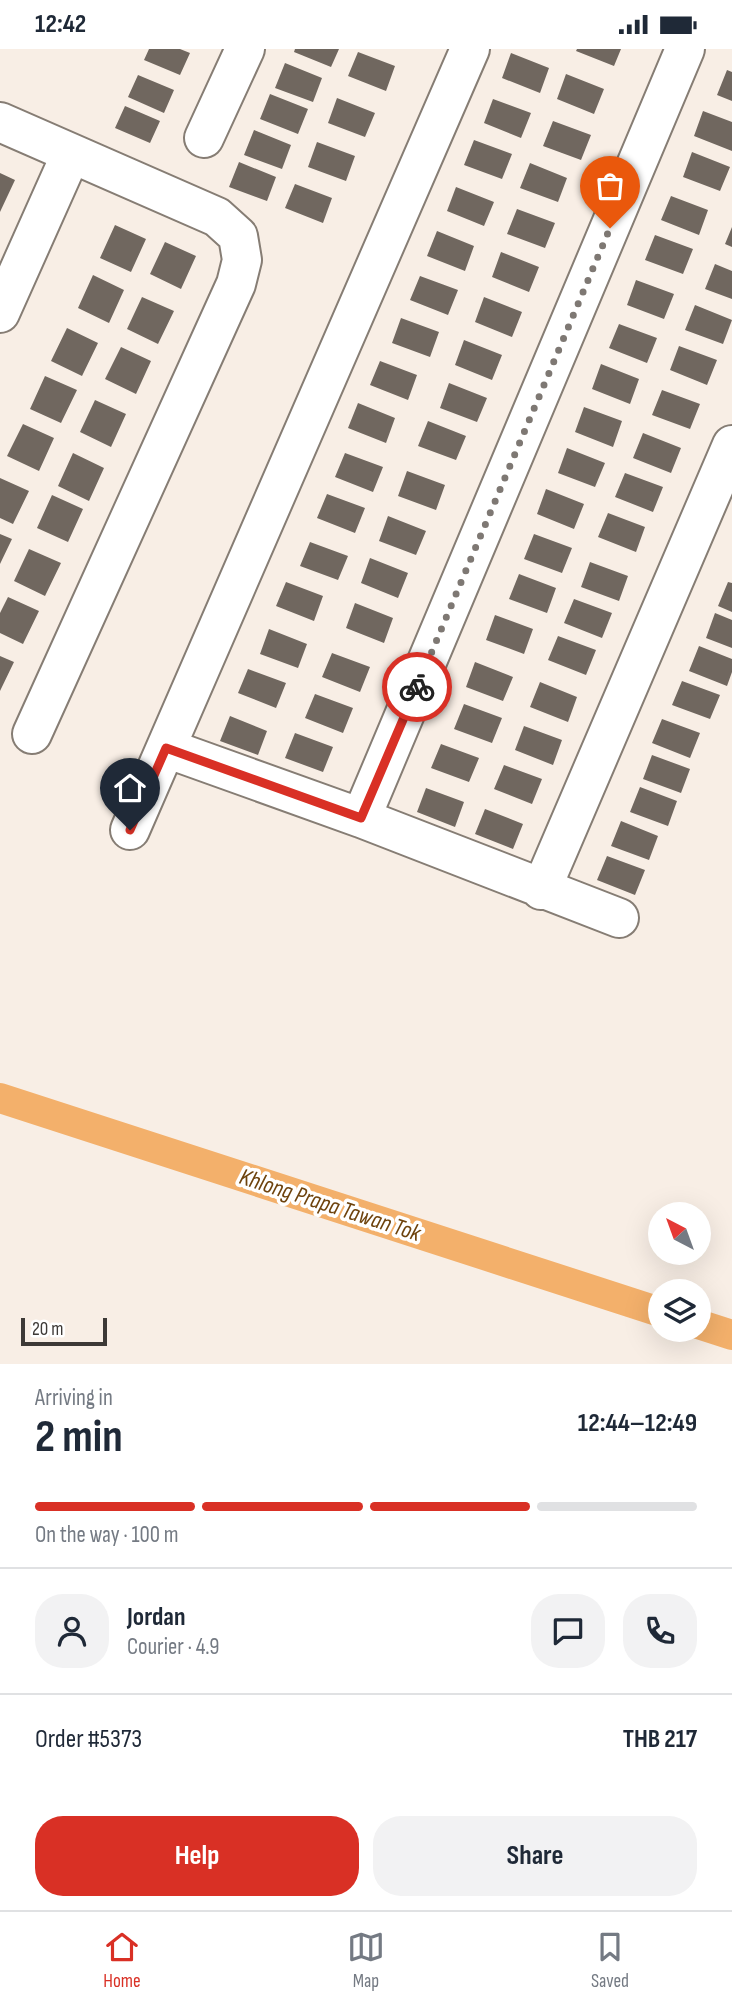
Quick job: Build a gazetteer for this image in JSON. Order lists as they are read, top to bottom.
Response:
{
  "water": ["Khlong Prapa Tawan Tok"],
  "scale_bar": "20 m",
  "north": "top left",
  "page": {
    "status": "12:42",
    "scale": "20 m",
    "heading": ["2 min", "Arriving in", "12:44–12:49"],
    "panel": [
      "Jordan",
      "Courier · 4.9",
      "Order #5373",
      "THB 217"
    ],
    "bar": "On the way · 100 m",
    "buttons": ["Help", "Share"],
    "tabs": ["Home", "Map", "Saved"]
  }
}
